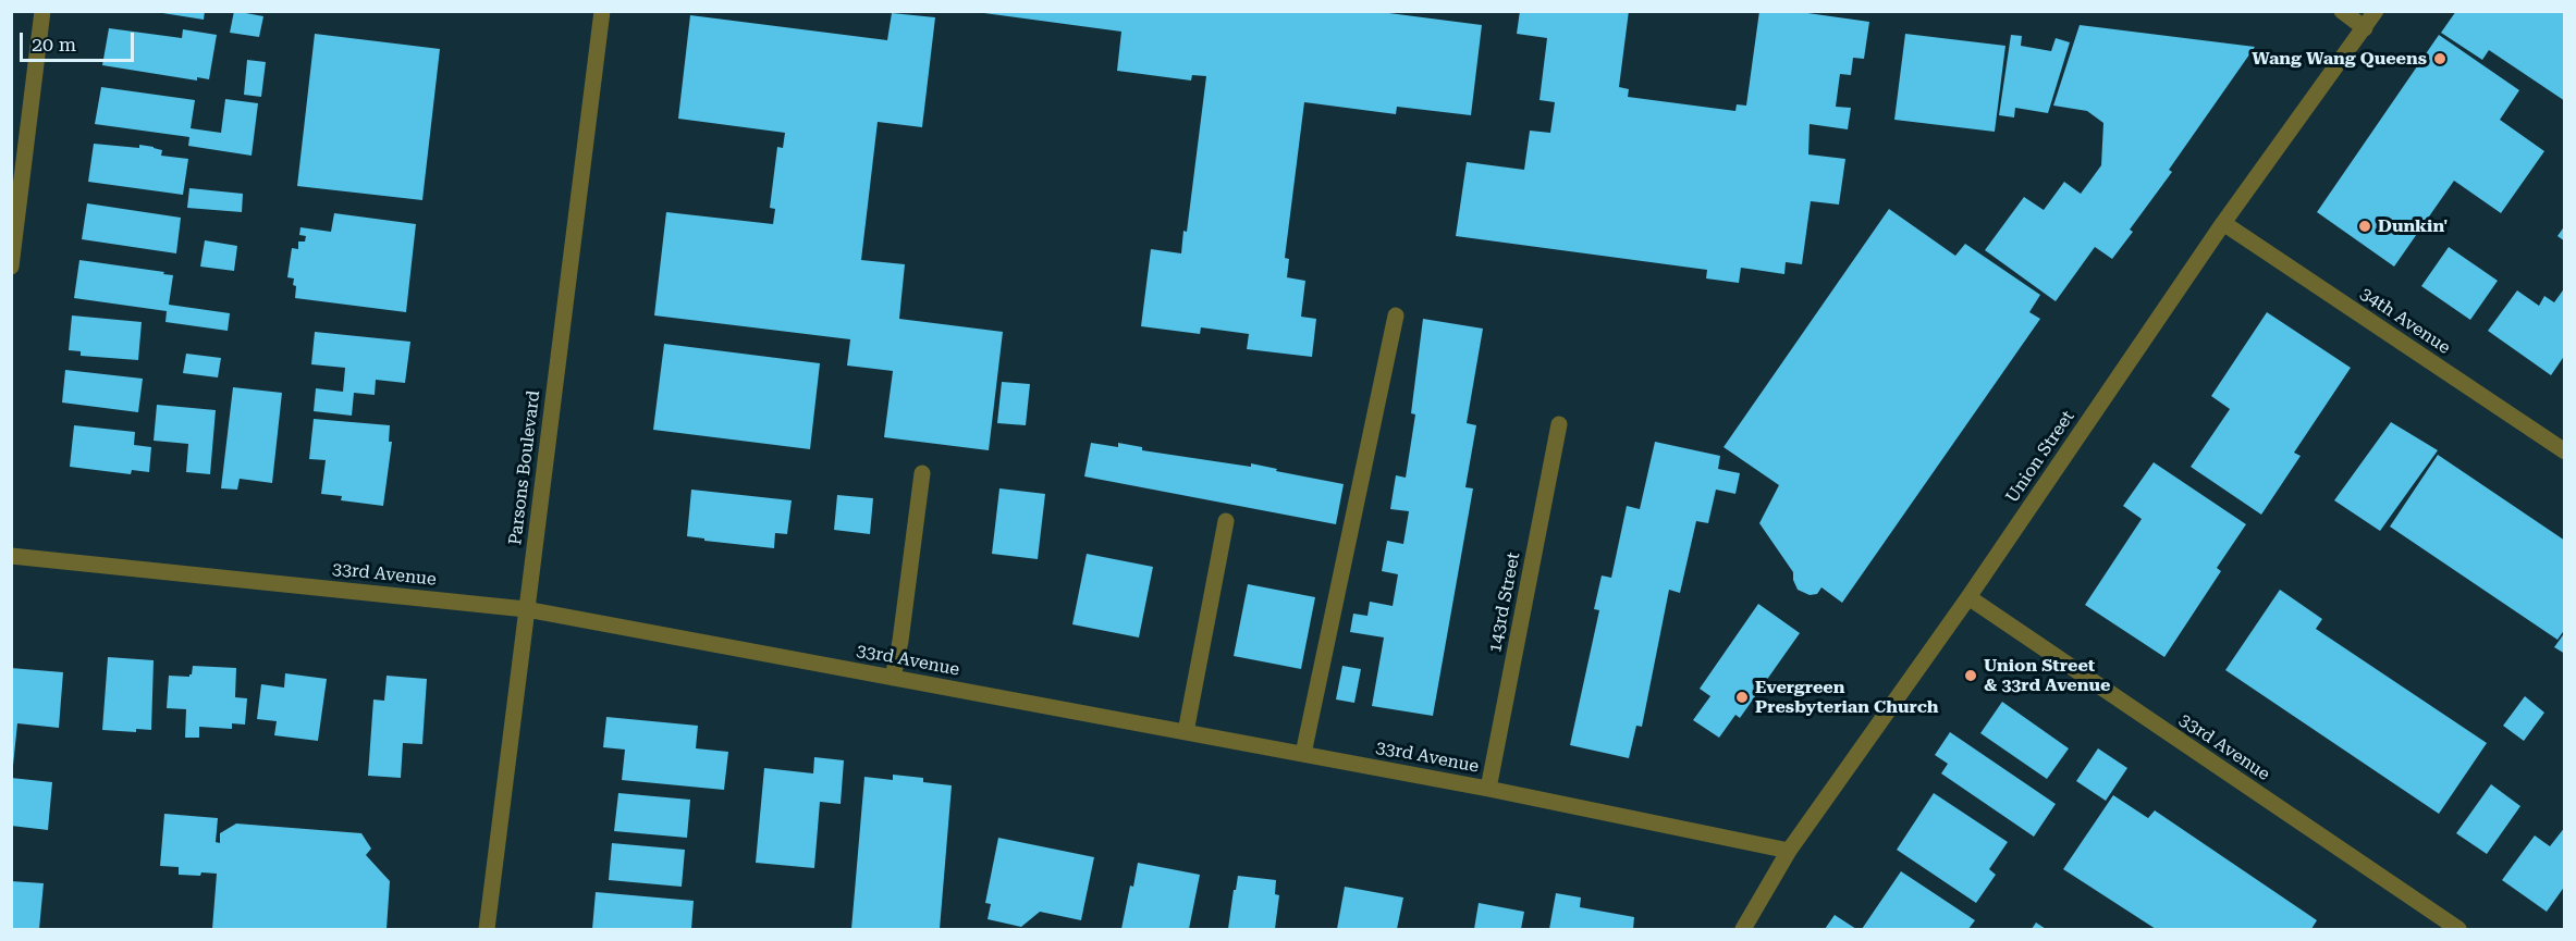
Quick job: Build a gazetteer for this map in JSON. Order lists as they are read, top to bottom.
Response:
{
  "streets": {
    "street": [
      "34th Avenue",
      "Union Street",
      "Parsons Boulevard",
      "33rd Avenue",
      "143rd Street"
    ]
  },
  "crossings": [
    ["34th Avenue", "Union Street"],
    ["Union Street", "33rd Avenue"],
    ["Parsons Boulevard", "33rd Avenue"],
    ["33rd Avenue", "143rd Street"]
  ],
  "places": [
    "Wang Wang Queens",
    "Dunkin'",
    "Union Street & 33rd Avenue",
    "Evergreen Presbyterian Church"
  ],
  "scale_bar": "20 m"
}
